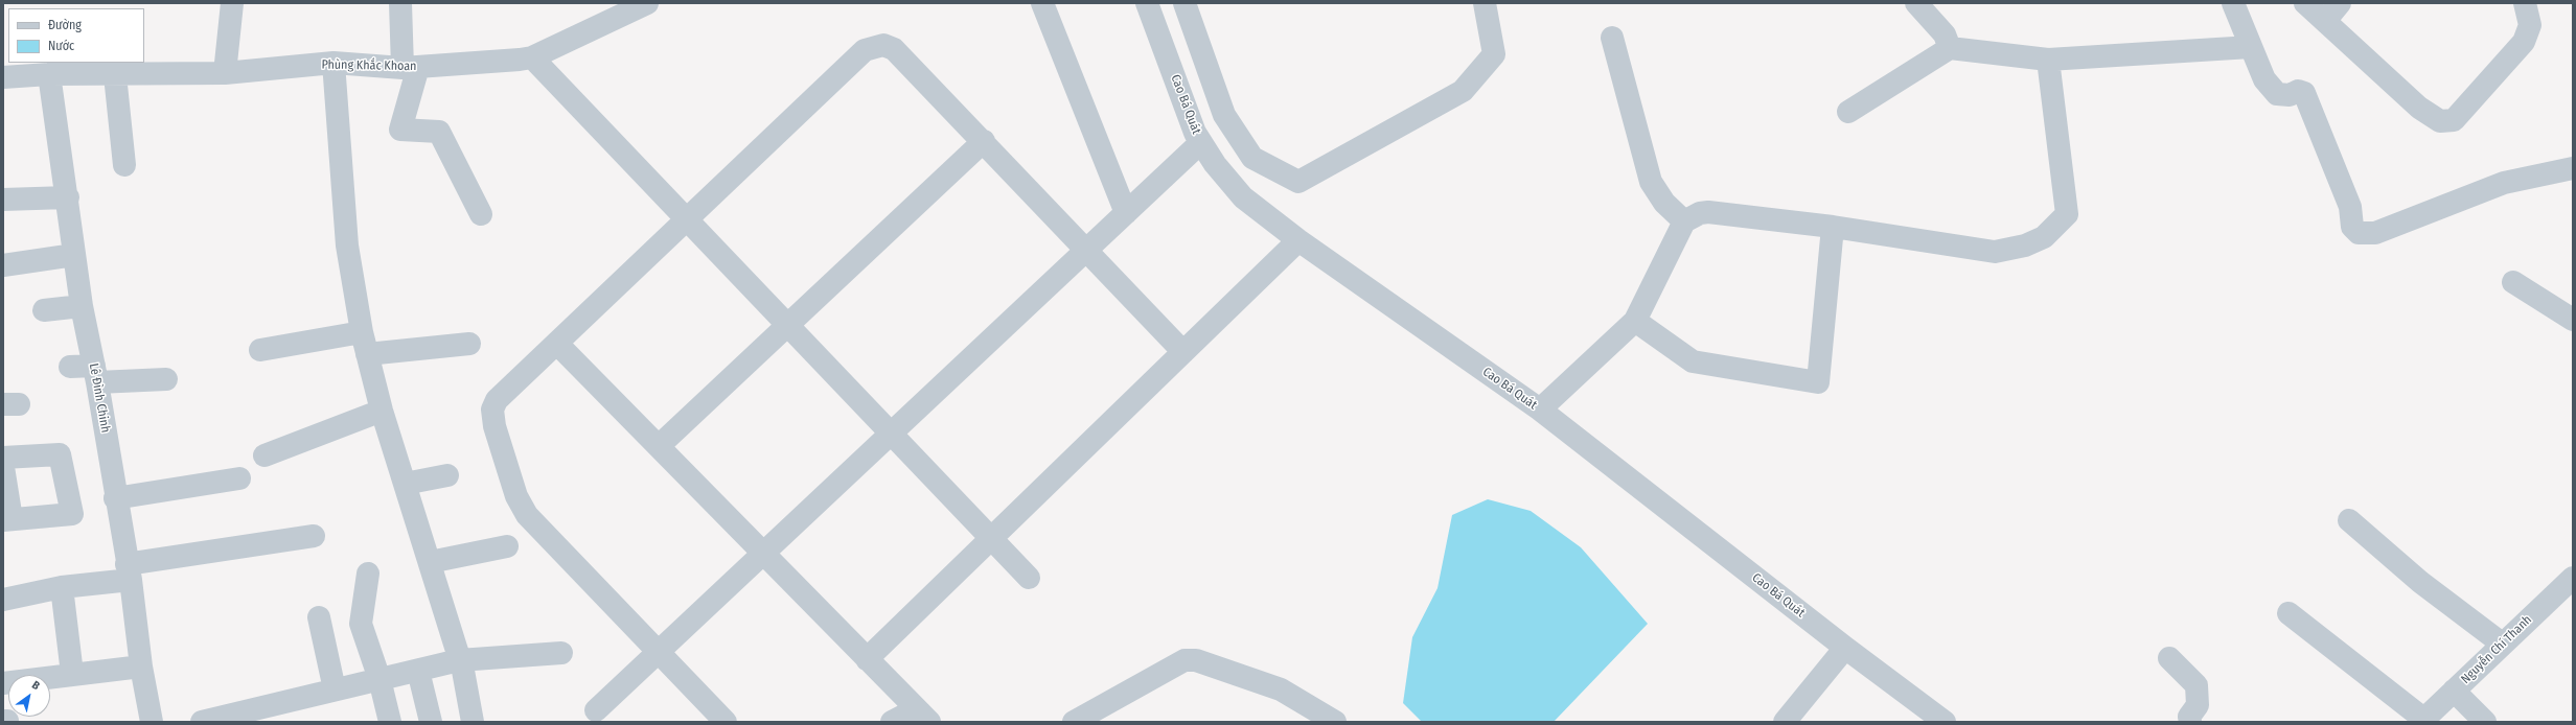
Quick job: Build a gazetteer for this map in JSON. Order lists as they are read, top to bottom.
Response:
{
  "streets": {
    "street": [
      "Phùng Khắc Khoan",
      "Cao Bá Quát",
      "Lê Đình Chinh",
      "Nguyễn Chí Thanh"
    ]
  },
  "crossings": [
    ["Phùng Khắc Khoan", "Lê Đình Chinh"]
  ],
  "legend": ["Đường", "Nước"],
  "north": "top right"
}
